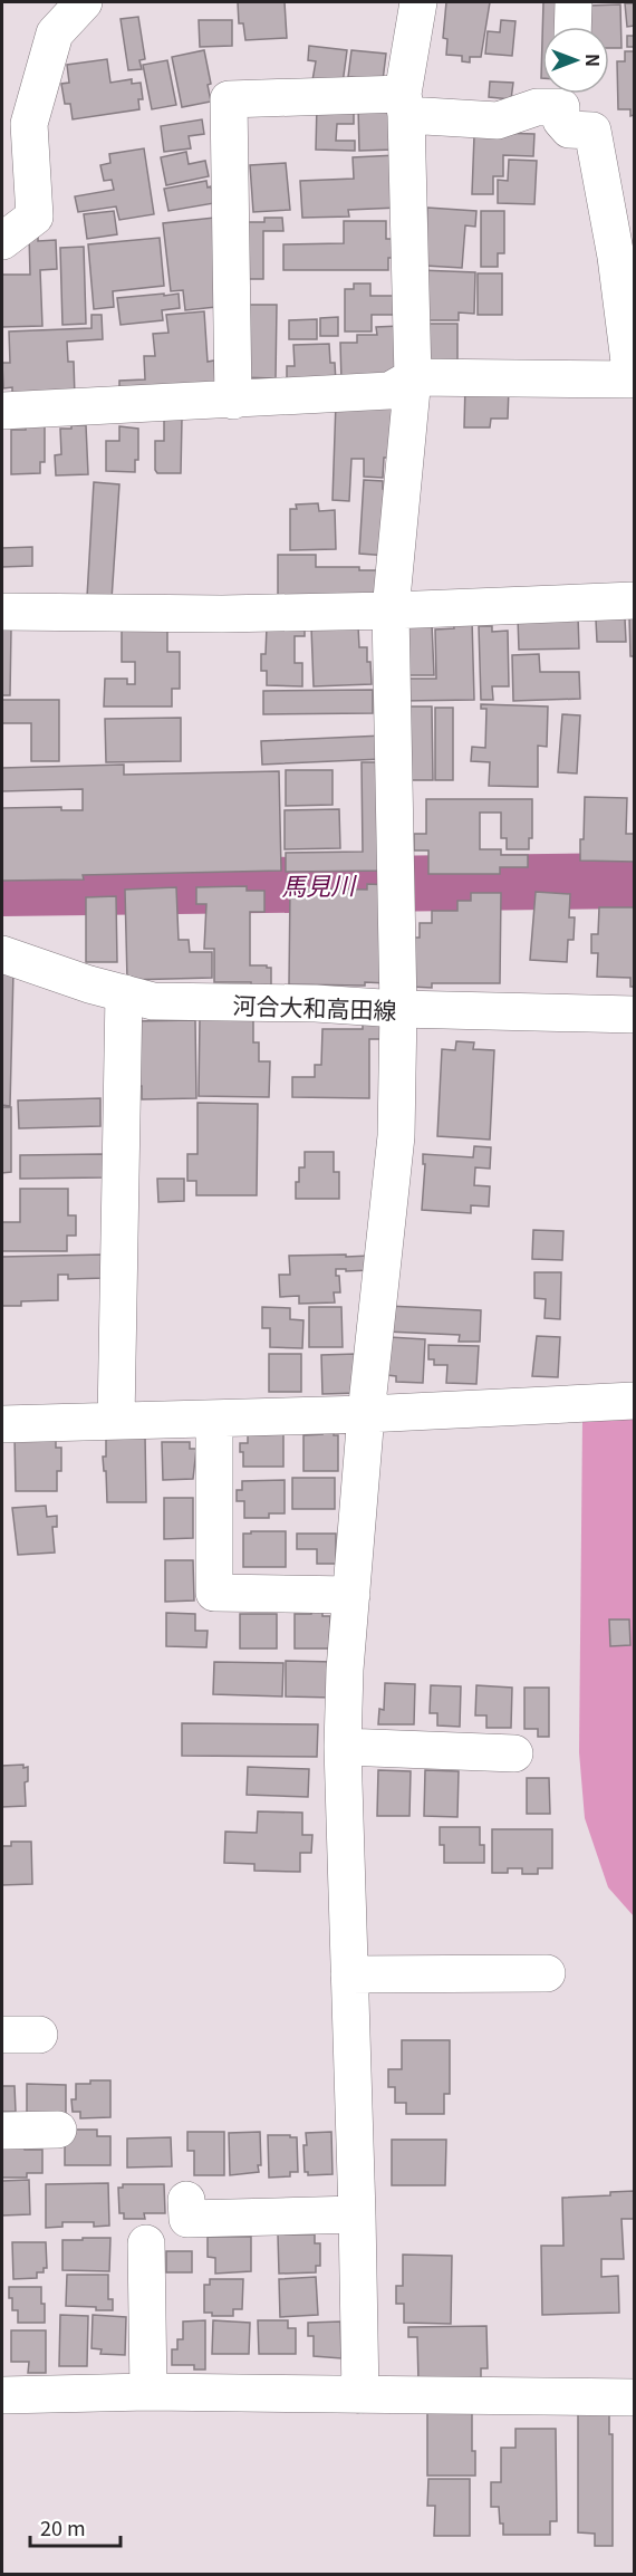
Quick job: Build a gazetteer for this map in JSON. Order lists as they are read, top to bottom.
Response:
{
  "streets": {
    "street": ["河合大和高田線"]
  },
  "water": ["馬見川"],
  "scale_bar": "20 m",
  "north": "right"
}
